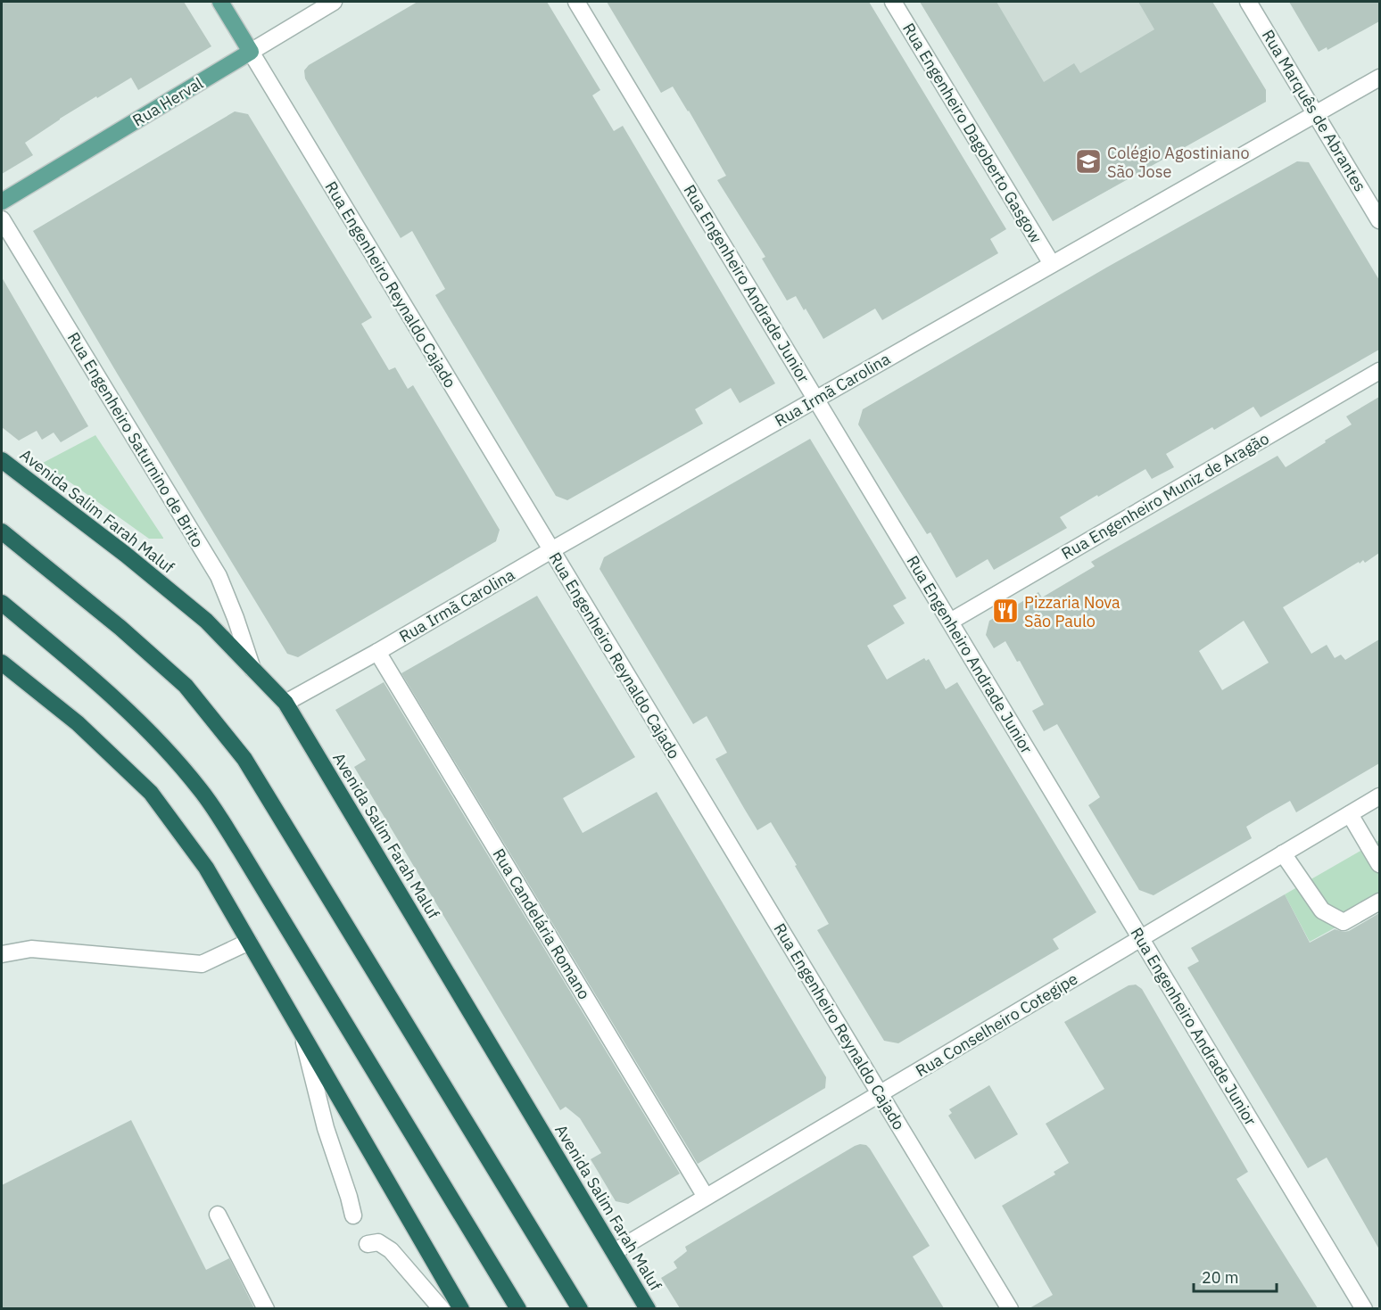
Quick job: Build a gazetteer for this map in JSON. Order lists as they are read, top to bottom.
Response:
{
  "streets": {
    "highway": ["Avenida Salim Farah Maluf"],
    "main road": ["Rua Herval", "Rua Engenheiro Reynaldo Cajado"],
    "street": [
      "Rua Marquês de Abrantes",
      "Rua Engenheiro Dagoberto Gasgow",
      "Rua Engenheiro Andrade Junior",
      "Rua Irmã Carolina",
      "Rua Engenheiro Saturnino de Brito",
      "Rua Engenheiro Muniz de Aragão",
      "Rua Candelária Romano",
      "Rua Conselheiro Cotegipe"
    ]
  },
  "crossings": [
    ["Rua Herval", "Rua Engenheiro Reynaldo Cajado"],
    ["Rua Marquês de Abrantes", "Rua Irmã Carolina"],
    ["Rua Engenheiro Dagoberto Gasgow", "Rua Irmã Carolina"],
    ["Rua Engenheiro Andrade Junior", "Rua Irmã Carolina"],
    ["Rua Engenheiro Andrade Junior", "Rua Engenheiro Muniz de Aragão"],
    ["Rua Engenheiro Andrade Junior", "Rua Conselheiro Cotegipe"],
    ["Rua Engenheiro Reynaldo Cajado", "Rua Irmã Carolina"],
    ["Rua Engenheiro Reynaldo Cajado", "Rua Conselheiro Cotegipe"],
    ["Rua Irmã Carolina", "Avenida Salim Farah Maluf"],
    ["Rua Irmã Carolina", "Rua Candelária Romano"],
    ["Rua Engenheiro Saturnino de Brito", "Avenida Salim Farah Maluf"],
    ["Avenida Salim Farah Maluf", "Rua Conselheiro Cotegipe"],
    ["Rua Candelária Romano", "Rua Conselheiro Cotegipe"]
  ],
  "places": {
    "school or university": ["Colégio Agostiniano São Jose"],
    "restaurant": ["Pizzaria Nova São Paulo"]
  },
  "scale_bar": "20 m"
}
